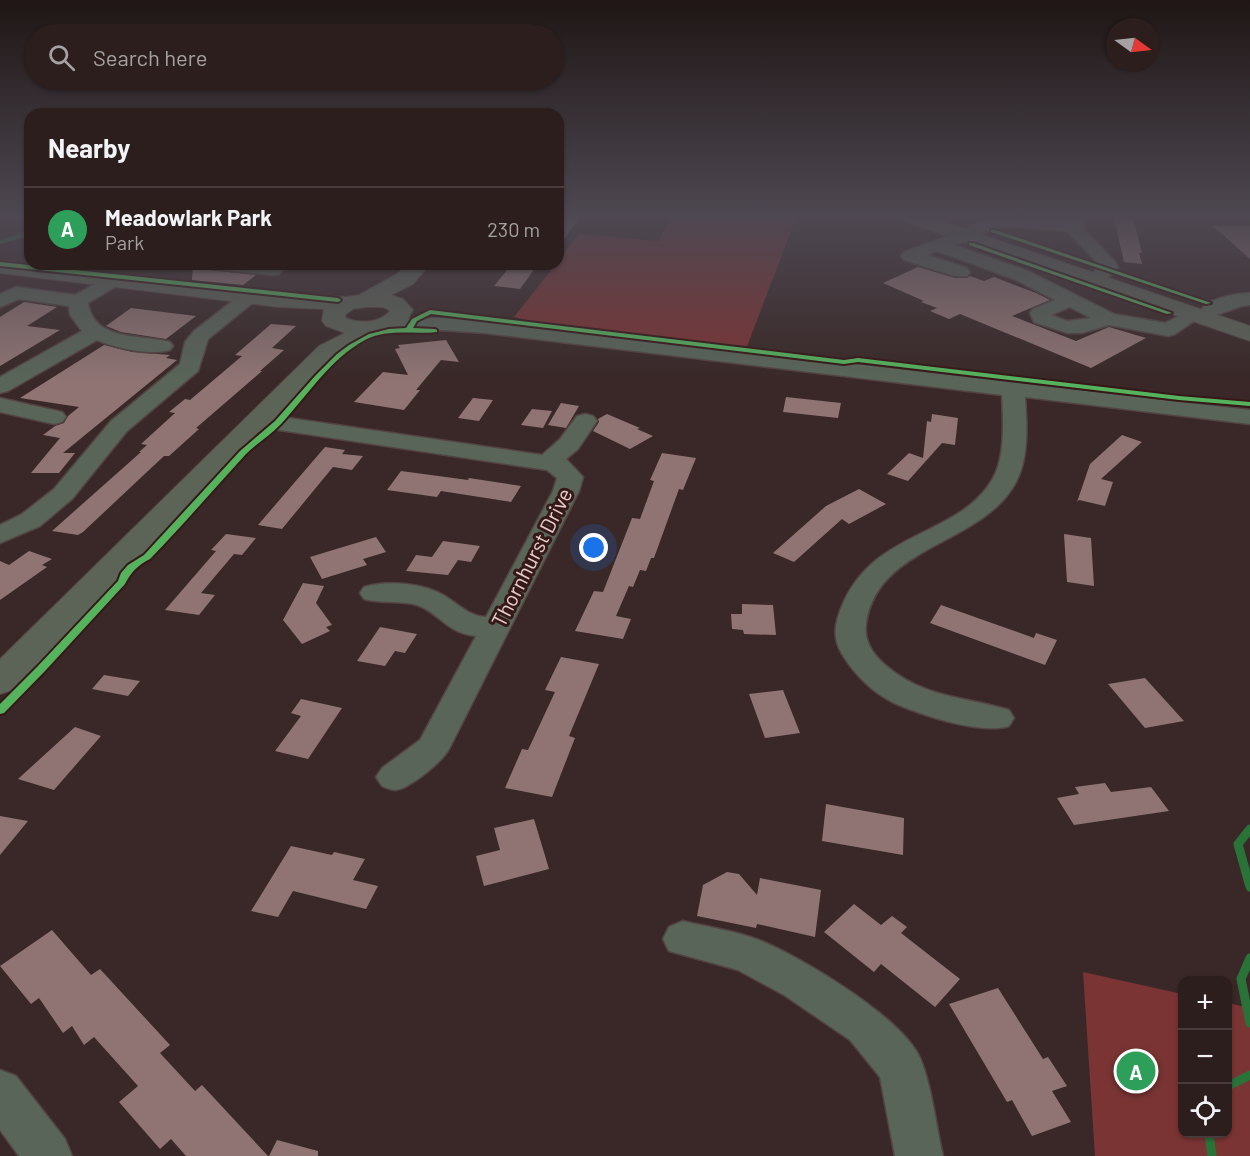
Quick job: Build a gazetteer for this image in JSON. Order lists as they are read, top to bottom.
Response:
{
  "streets": {
    "street": ["Thornhurst Drive"]
  },
  "north": "right",
  "page": {
    "search": "Search here",
    "heading": "Nearby",
    "list": [
      {
        "mark": "A",
        "name": "Meadowlark Park",
        "note": "Park",
        "value": "230 m"
      }
    ],
    "map_buttons": ["+", "−"],
    "pins": "A"
  }
}
